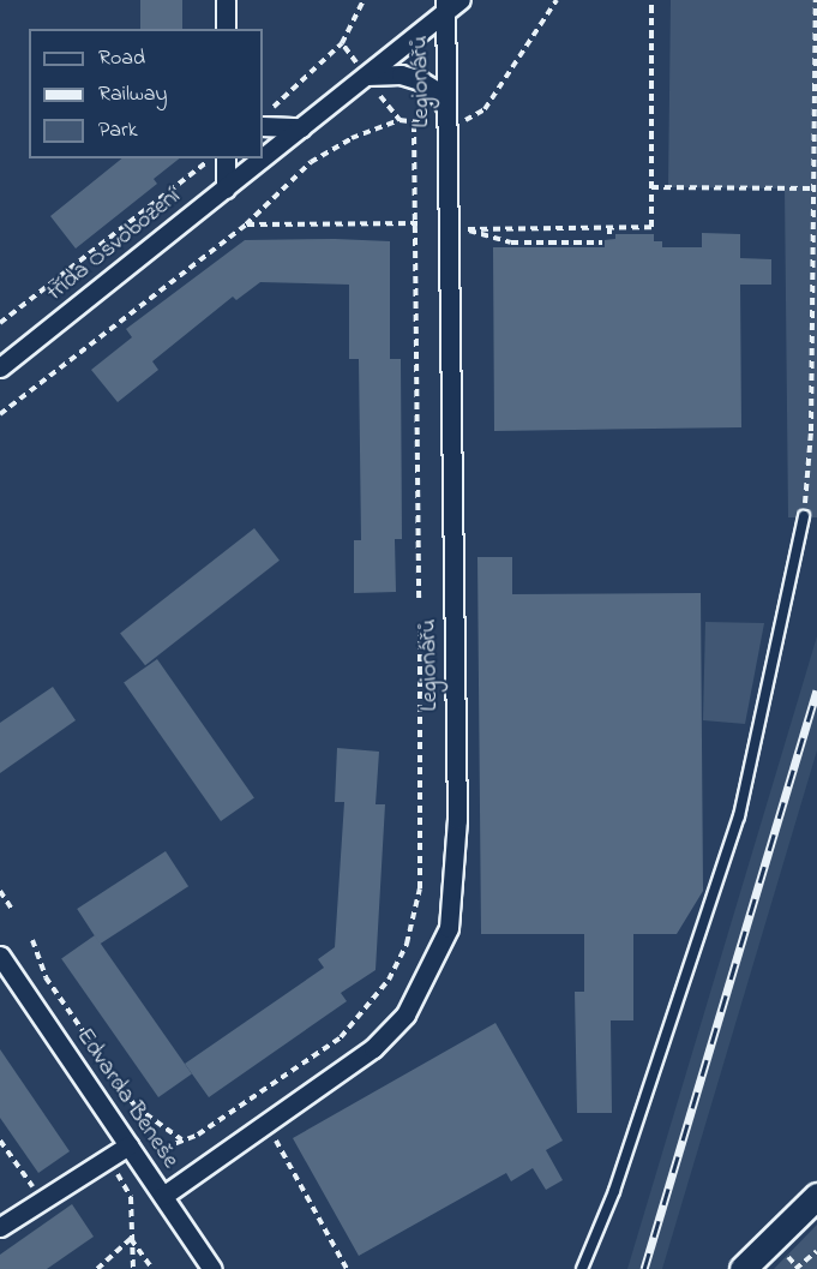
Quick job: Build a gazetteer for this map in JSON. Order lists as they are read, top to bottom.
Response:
{
  "streets": {
    "street": ["Legionářů", "třída Osvobození", "Edvarda Beneše"]
  },
  "crossings": [
    ["Legionářů", "třída Osvobození"],
    ["Legionářů", "Edvarda Beneše"]
  ],
  "legend": ["Road", "Railway", "Park"]
}
